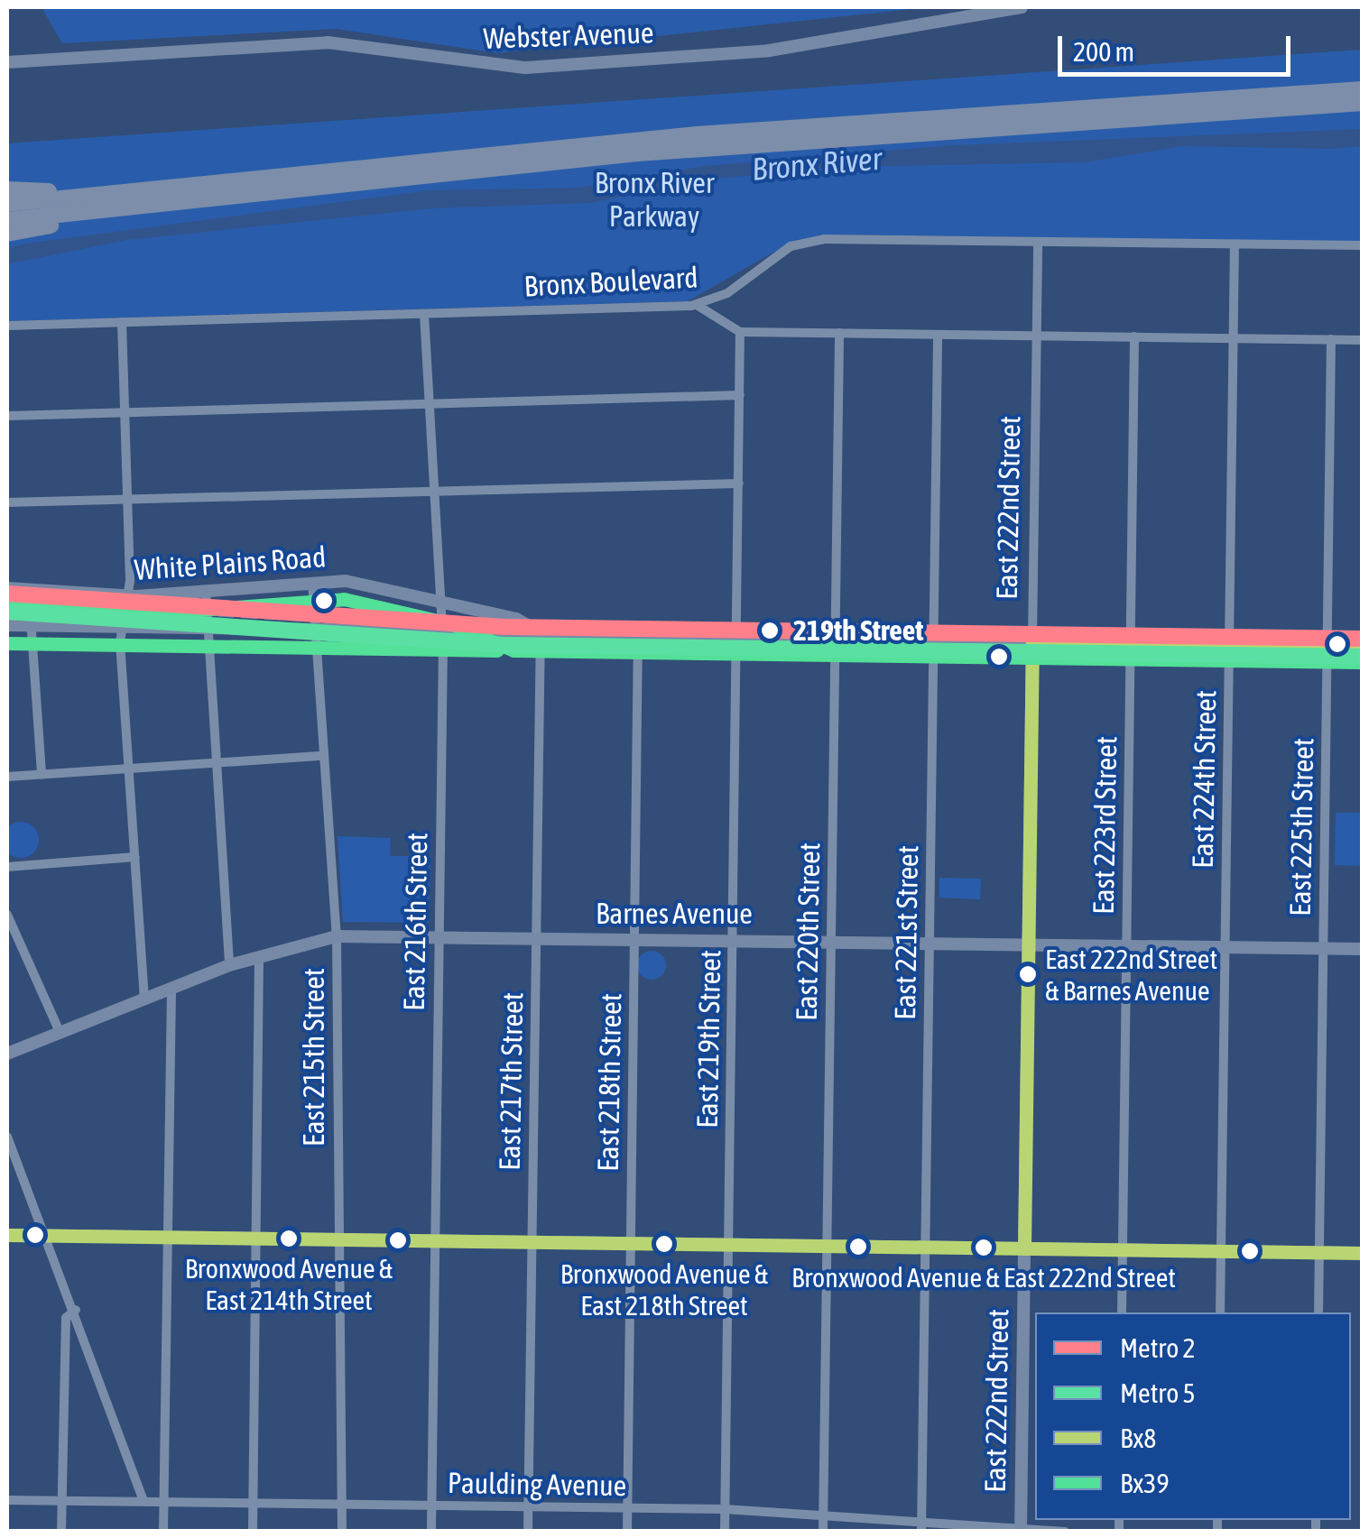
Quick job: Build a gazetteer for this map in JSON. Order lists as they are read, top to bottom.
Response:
{
  "streets": {
    "street": [
      "Webster Avenue",
      "Bronx Boulevard",
      "East 222nd Street",
      "White Plains Road",
      "East 224th Street",
      "East 223rd Street",
      "East 225th Street",
      "Barnes Avenue",
      "East 216th Street",
      "East 220th Street",
      "East 221st Street",
      "East 219th Street",
      "East 215th Street",
      "East 217th Street",
      "East 218th Street",
      "Paulding Avenue"
    ]
  },
  "crossings": [
    ["Bronx Boulevard", "East 222nd Street"],
    ["Bronx Boulevard", "East 224th Street"],
    ["Bronx Boulevard", "East 216th Street"],
    ["East 222nd Street", "White Plains Road"],
    ["East 222nd Street", "Barnes Avenue"],
    ["East 222nd Street", "Paulding Avenue"],
    ["White Plains Road", "East 224th Street"],
    ["White Plains Road", "East 223rd Street"],
    ["White Plains Road", "East 225th Street"],
    ["White Plains Road", "East 216th Street"],
    ["White Plains Road", "East 220th Street"],
    ["White Plains Road", "East 221st Street"],
    ["White Plains Road", "East 219th Street"],
    ["White Plains Road", "East 215th Street"],
    ["White Plains Road", "East 217th Street"],
    ["White Plains Road", "East 218th Street"],
    ["East 224th Street", "Barnes Avenue"],
    ["East 223rd Street", "Barnes Avenue"],
    ["East 225th Street", "Barnes Avenue"],
    ["Barnes Avenue", "East 216th Street"],
    ["Barnes Avenue", "East 220th Street"],
    ["Barnes Avenue", "East 221st Street"],
    ["Barnes Avenue", "East 219th Street"],
    ["Barnes Avenue", "East 215th Street"],
    ["Barnes Avenue", "East 217th Street"],
    ["Barnes Avenue", "East 218th Street"],
    ["East 216th Street", "Paulding Avenue"],
    ["East 220th Street", "Paulding Avenue"],
    ["East 221st Street", "Paulding Avenue"],
    ["East 219th Street", "Paulding Avenue"],
    ["East 215th Street", "Paulding Avenue"],
    ["East 217th Street", "Paulding Avenue"],
    ["East 218th Street", "Paulding Avenue"]
  ],
  "water": ["Bronx River"],
  "parks": ["Bronx River Parkway"],
  "places": [
    "219th Street",
    "East 222nd Street & Barnes Avenue",
    "Bronxwood Avenue & East 214th Street",
    "Bronxwood Avenue & East 218th Street",
    "Bronxwood Avenue & East 222nd Street"
  ],
  "lines": [
    "metro line 2",
    "transit line Bx39",
    "metro line 5",
    "transit line Bx8"
  ],
  "legend": [
    "Metro 2",
    "Metro 5",
    "Bx8",
    "Bx39"
  ],
  "scale_bar": "200 m"
}
